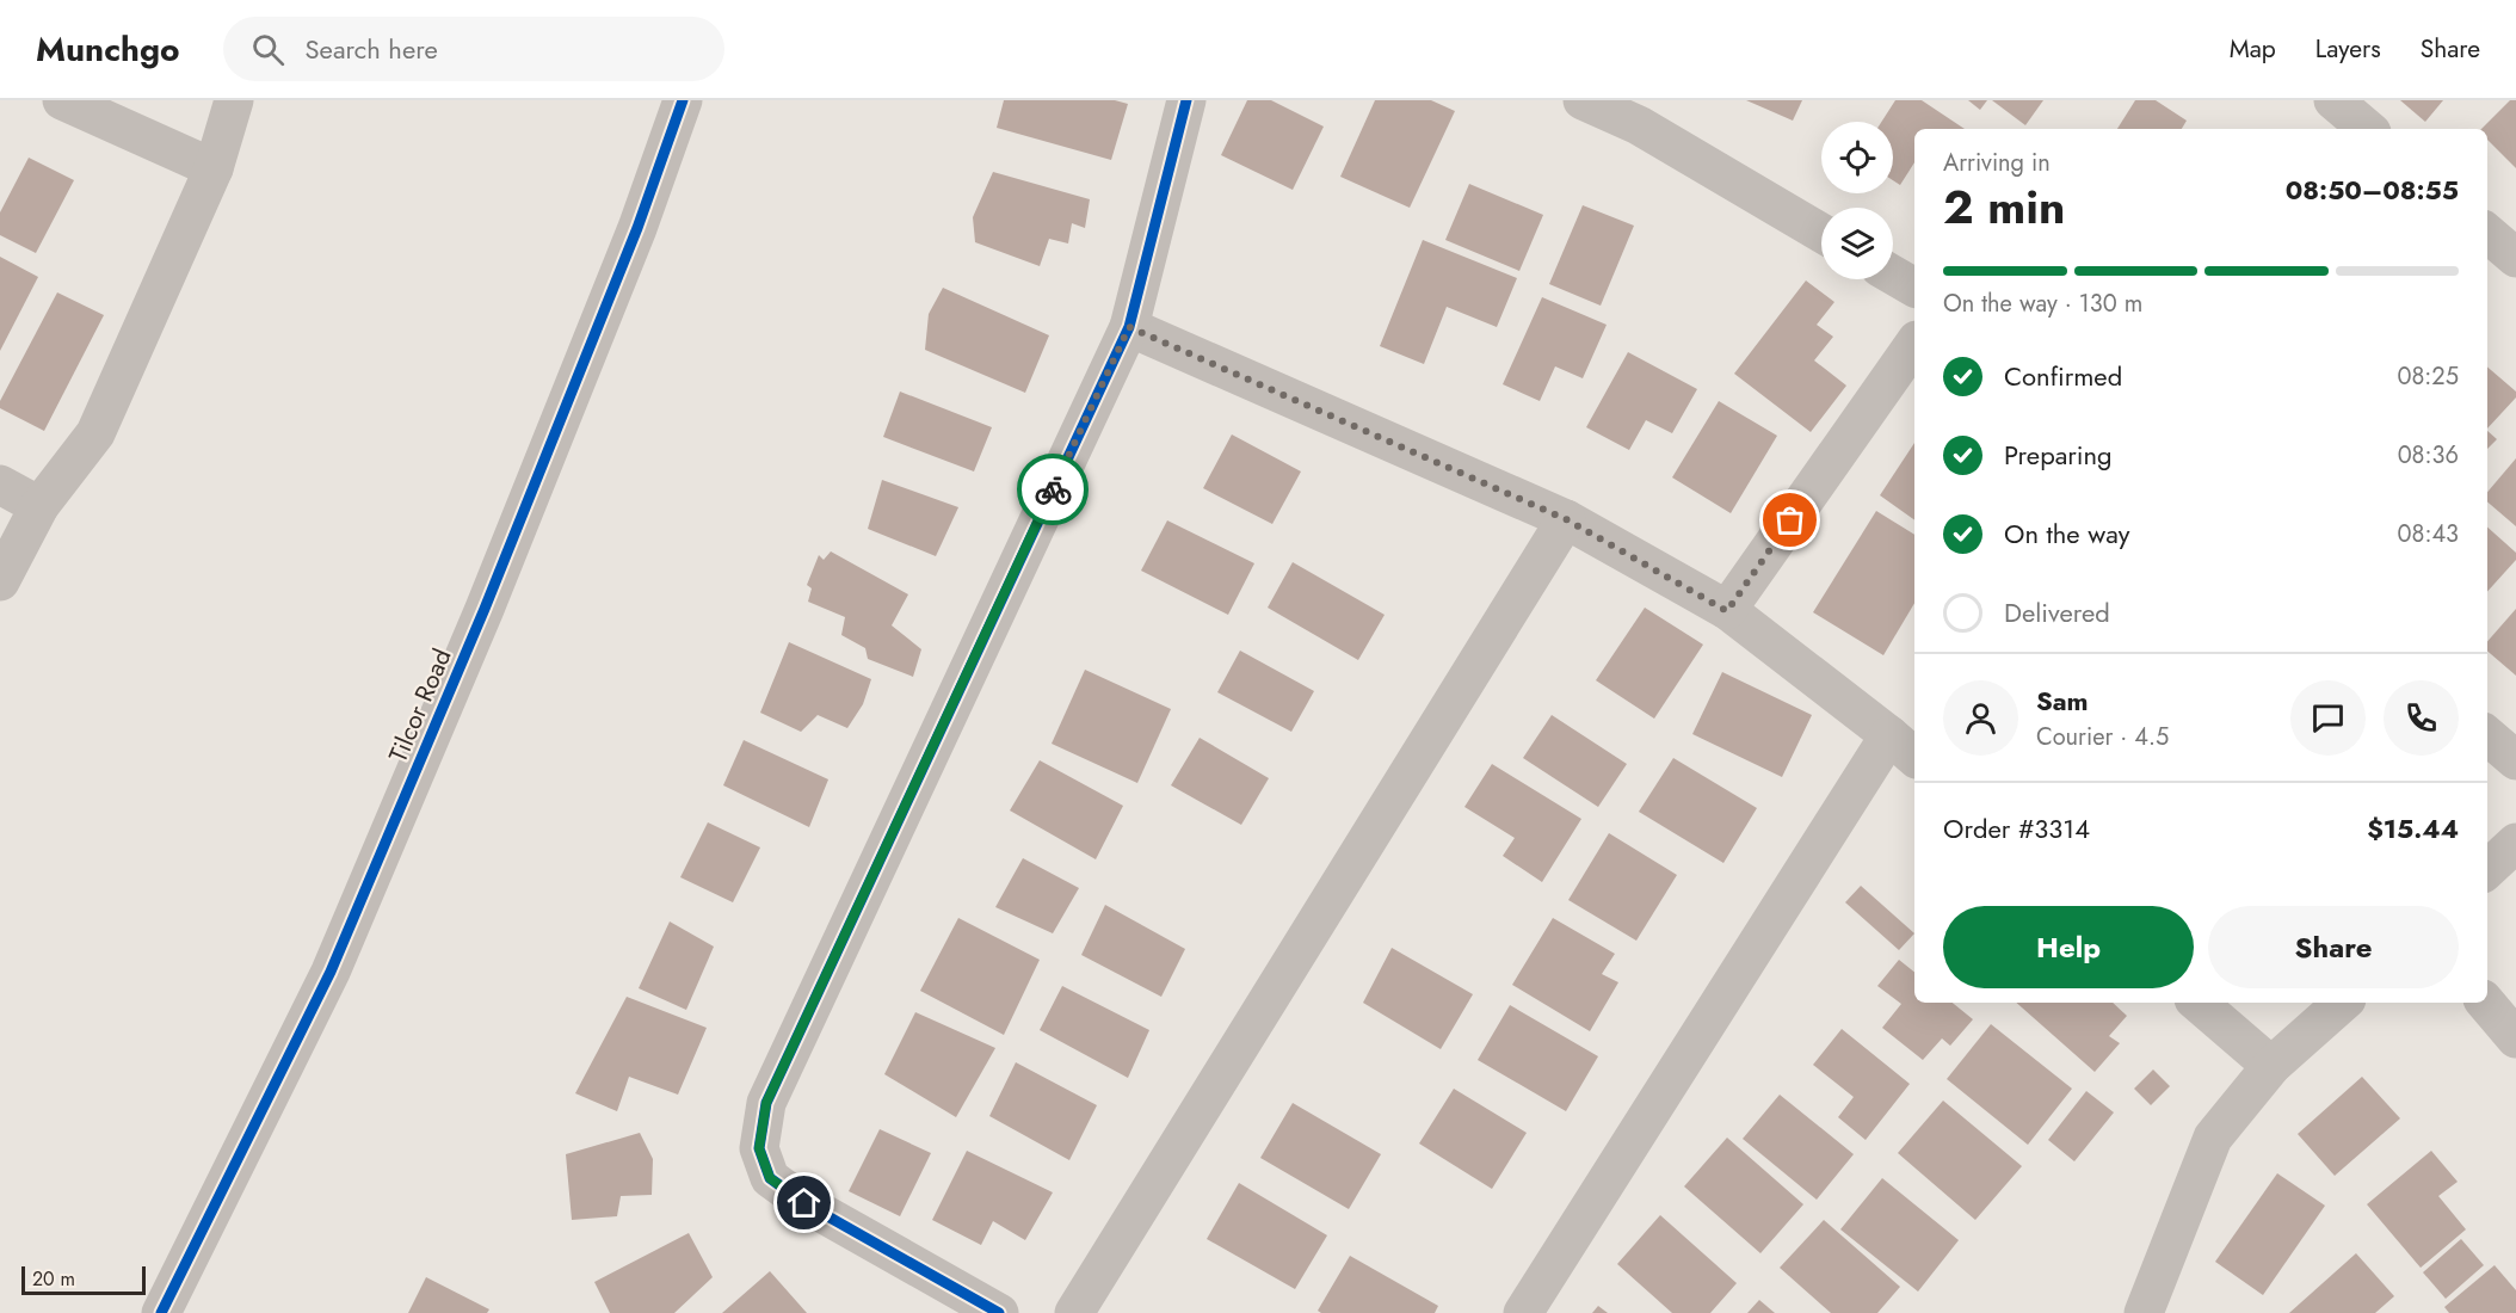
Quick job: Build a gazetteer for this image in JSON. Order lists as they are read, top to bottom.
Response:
{
  "streets": {
    "street": ["Tilcor Road"]
  },
  "scale_bar": "20 m",
  "page": {
    "header": "Munchgo",
    "search": "Search here",
    "nav": ["Map", "Layers", "Share"],
    "heading": ["2 min", "Arriving in", "08:50–08:55"],
    "panel": [
      "Sam",
      "Courier · 4.5",
      "Order #3314",
      "$15.44"
    ],
    "bar": "On the way · 130 m",
    "list": [
      ["Confirmed", "08:25"],
      ["Preparing", "08:36"],
      ["On the way", "08:43"],
      "Delivered"
    ],
    "buttons": ["Help", "Share"],
    "scale": "20 m"
  }
}
